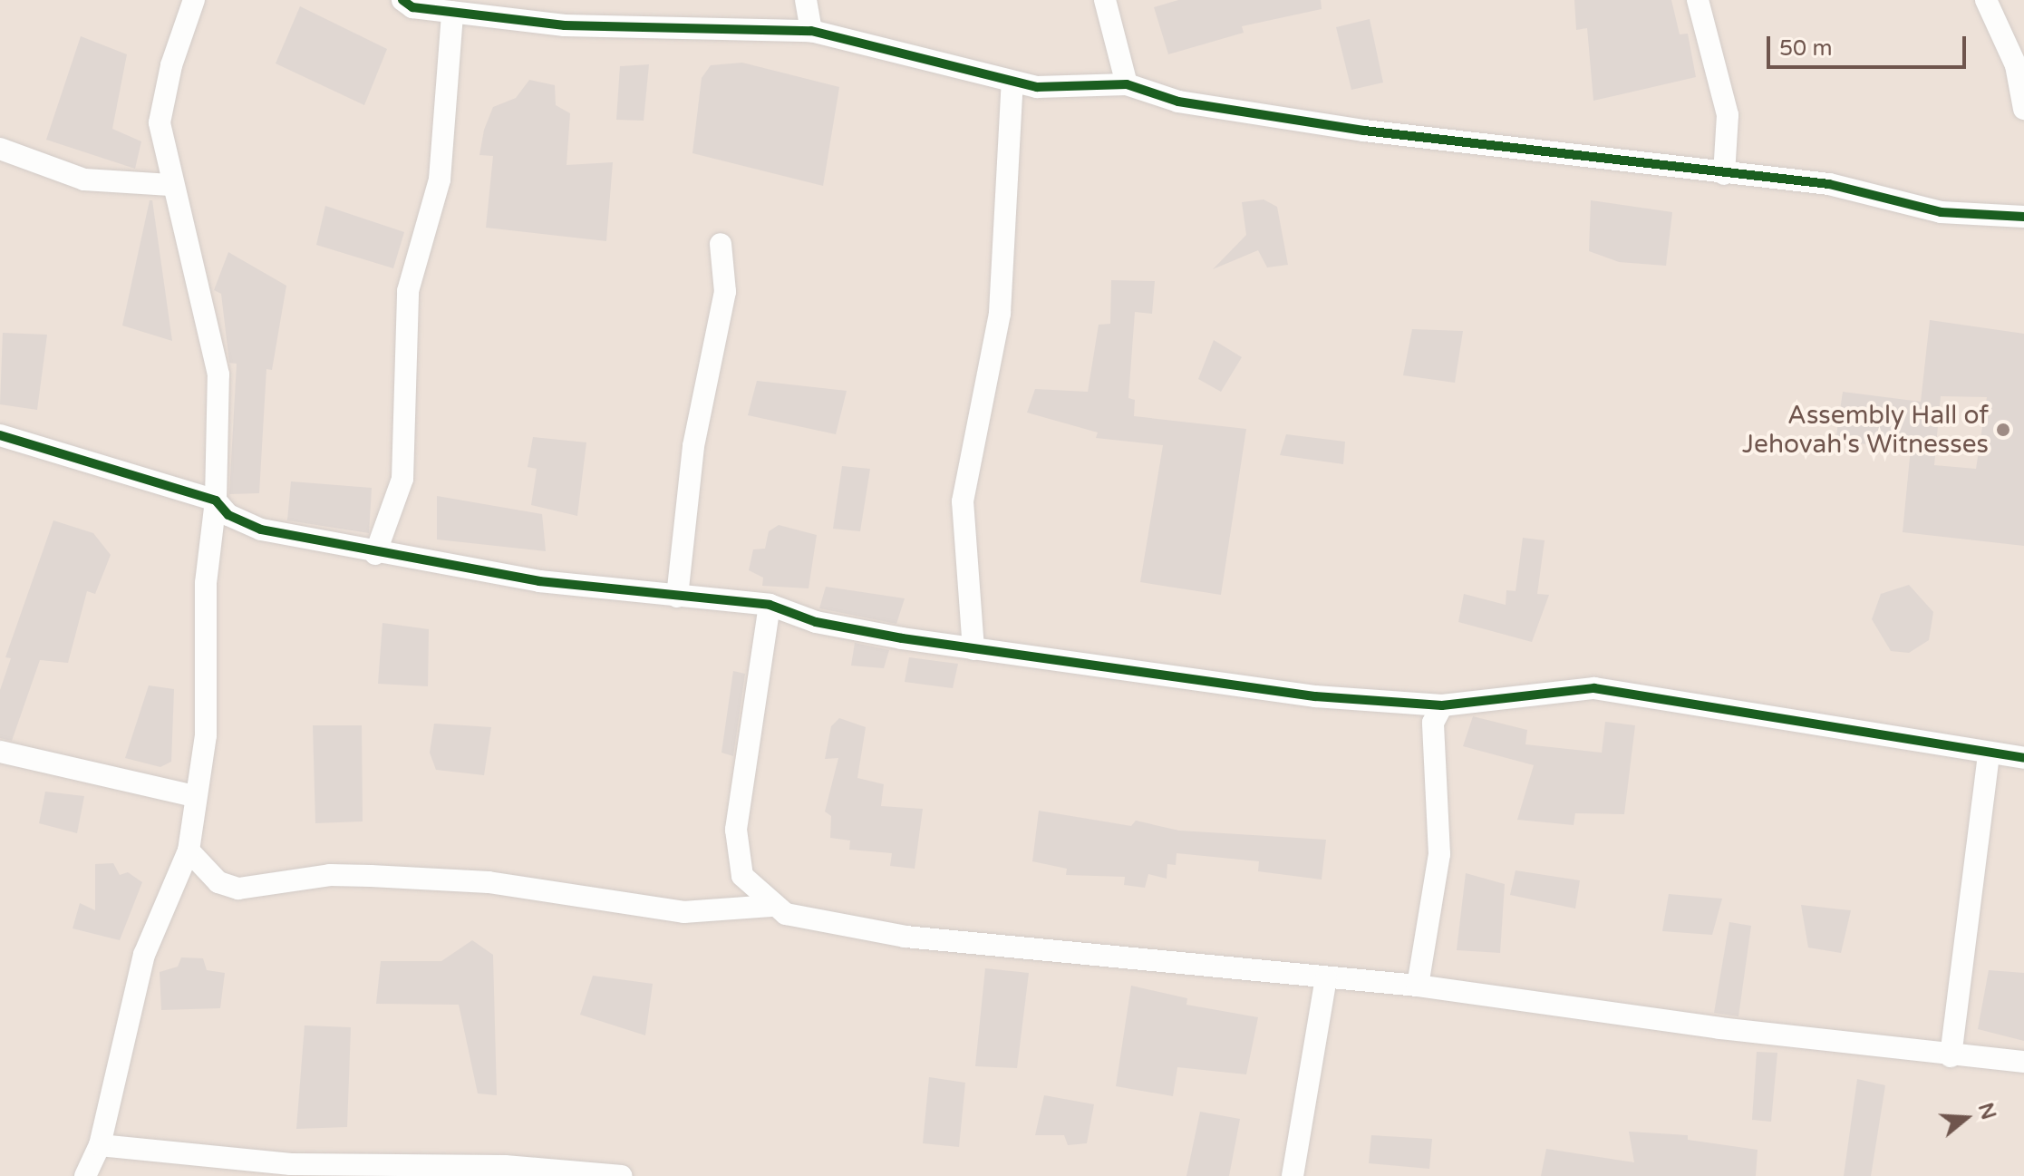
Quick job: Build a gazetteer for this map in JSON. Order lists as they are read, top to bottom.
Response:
{
  "places": ["Assembly Hall of Jehovah's Witnesses"],
  "scale_bar": "50 m",
  "north": "right"
}
